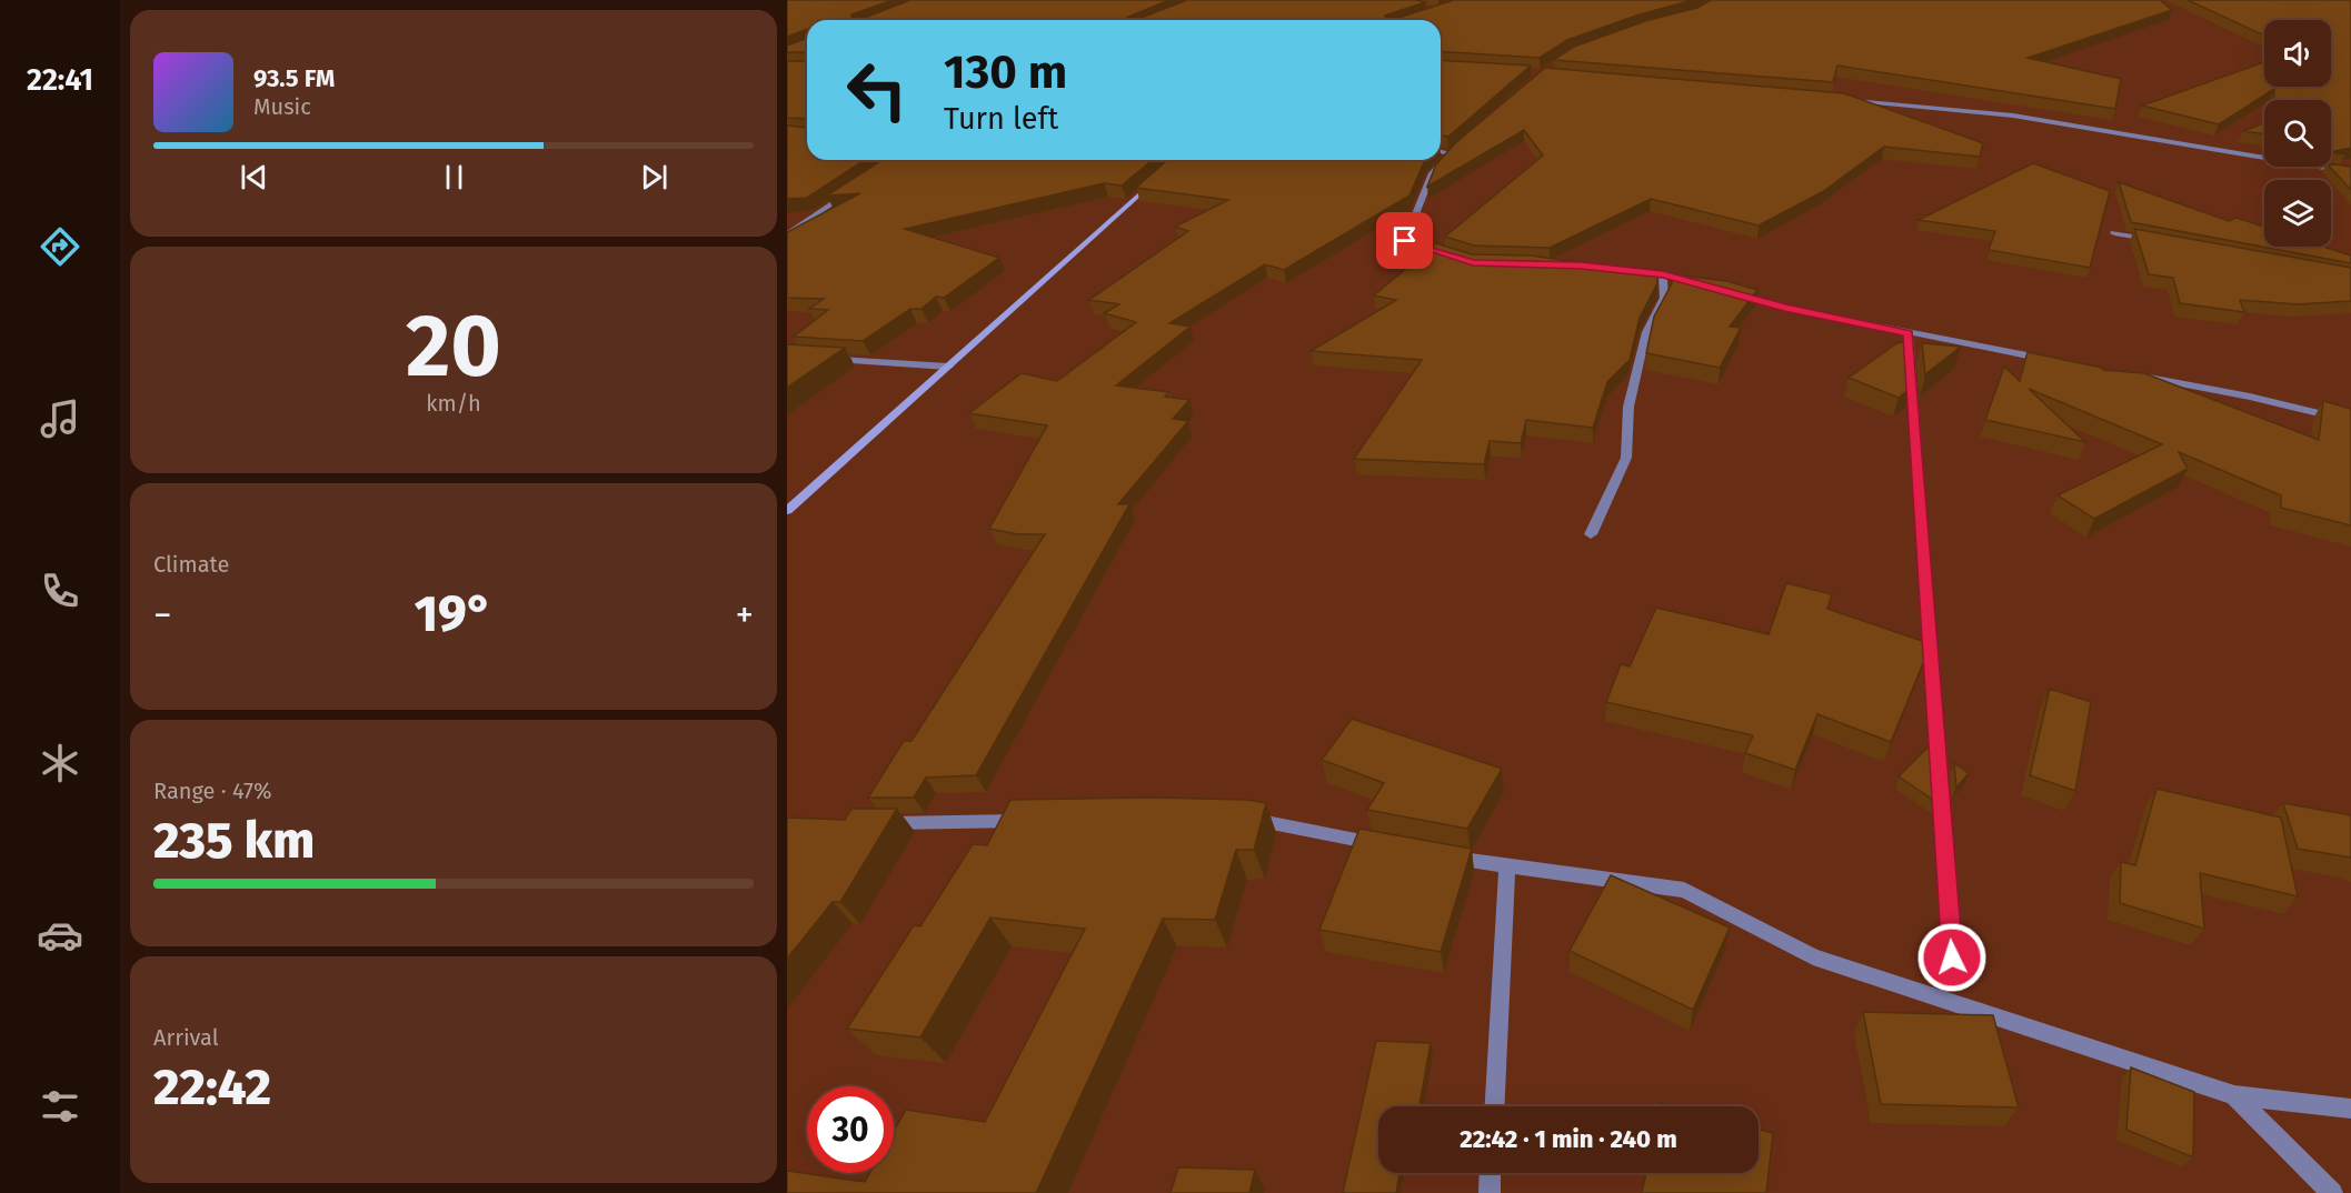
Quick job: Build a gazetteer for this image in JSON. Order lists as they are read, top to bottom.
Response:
{
  "page": {
    "tabs": "22:41",
    "turn": ["130 m", "Turn left"],
    "song": ["93.5 FM", "Music"],
    "tile": [
      ["20", "km/h"],
      "Climate",
      ["Range · 47%", "235 km"],
      ["Arrival", "22:42"]
    ],
    "heat": ["−", "19°", "+"],
    "limit": "30",
    "trip": "22:42 · 1 min · 240 m"
  }
}
